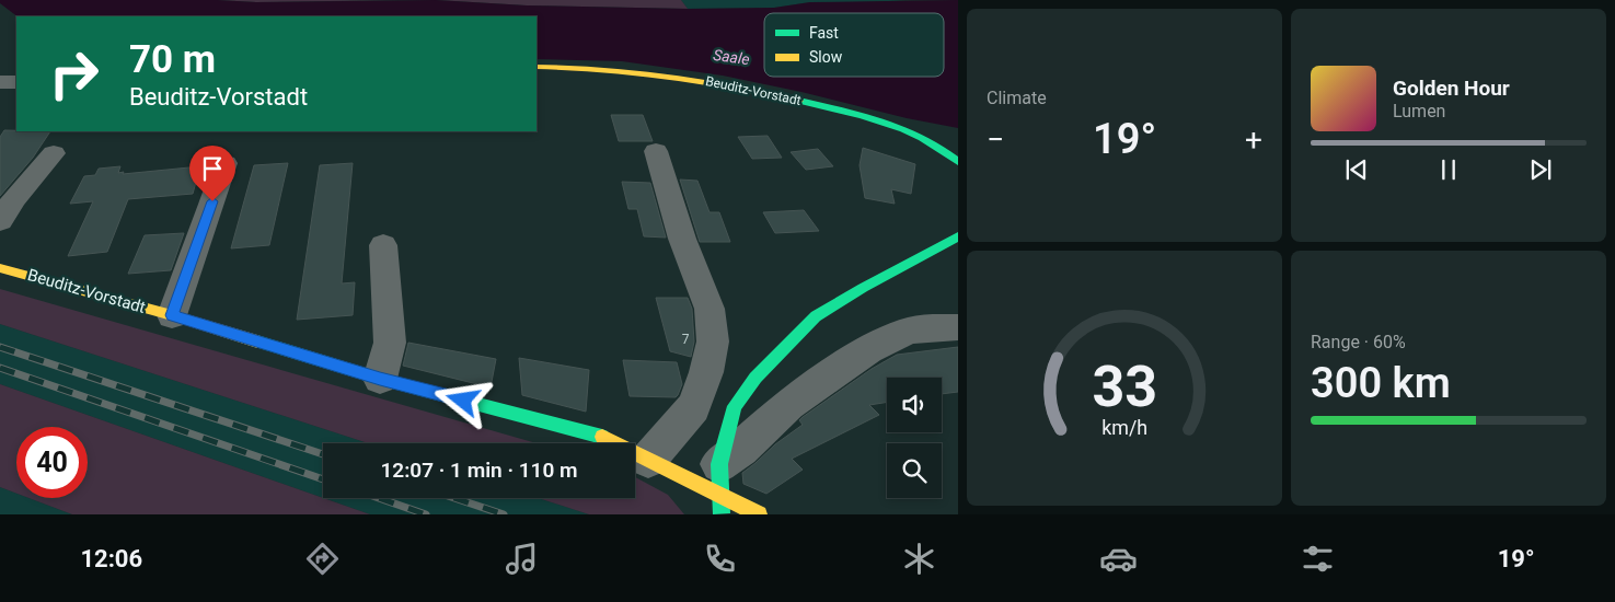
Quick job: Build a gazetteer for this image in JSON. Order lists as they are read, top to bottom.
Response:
{
  "streets": {
    "street": ["Beuditz-Vorstadt"]
  },
  "water": ["Saale"],
  "house_numbers": ["7"],
  "legend": ["Fast", "Slow"],
  "page": {
    "tile": [
      "Climate",
      ["Range · 60%", "300 km"]
    ],
    "turn": ["70 m", "Beuditz-Vorstadt"],
    "song": ["Golden Hour", "Lumen"],
    "heat": ["−", "19°", "+"],
    "limit": "40",
    "trip": "12:07 · 1 min · 110 m",
    "tabs": ["12:06", "19°"],
    "gauge": ["33", "km/h"]
  }
}
